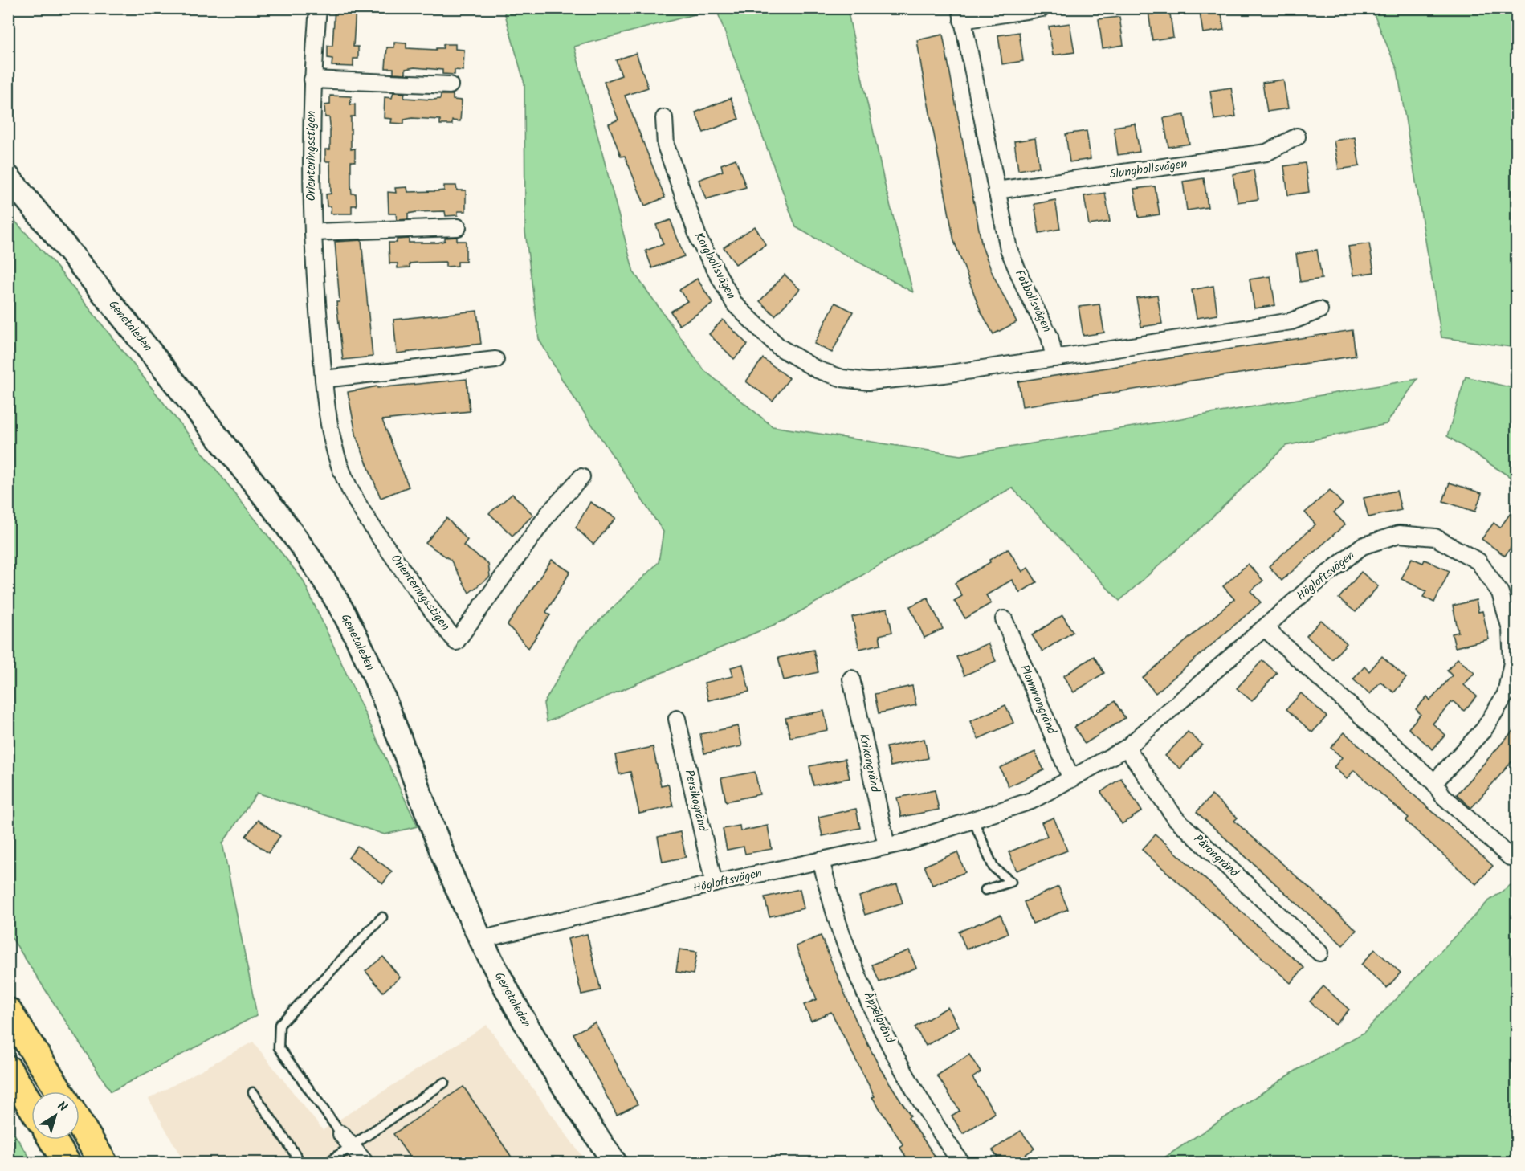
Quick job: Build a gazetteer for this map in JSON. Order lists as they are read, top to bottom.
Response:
{
  "streets": {
    "main road": ["Genetaleden"],
    "street": [
      "Orienteringsstigen",
      "Slungbollsvägen",
      "Korgbollsvägen",
      "Fotbollsvägen",
      "Högloftsvägen",
      "Plommongränd",
      "Krikongränd",
      "Persikogränd",
      "Pärongränd",
      "Äppelgränd"
    ]
  },
  "crossings": [
    ["Slungbollsvägen", "Fotbollsvägen"],
    ["Korgbollsvägen", "Fotbollsvägen"],
    ["Genetaleden", "Högloftsvägen"],
    ["Högloftsvägen", "Plommongränd"],
    ["Högloftsvägen", "Krikongränd"],
    ["Högloftsvägen", "Persikogränd"],
    ["Högloftsvägen", "Pärongränd"],
    ["Högloftsvägen", "Äppelgränd"]
  ],
  "north": "top right"
}
